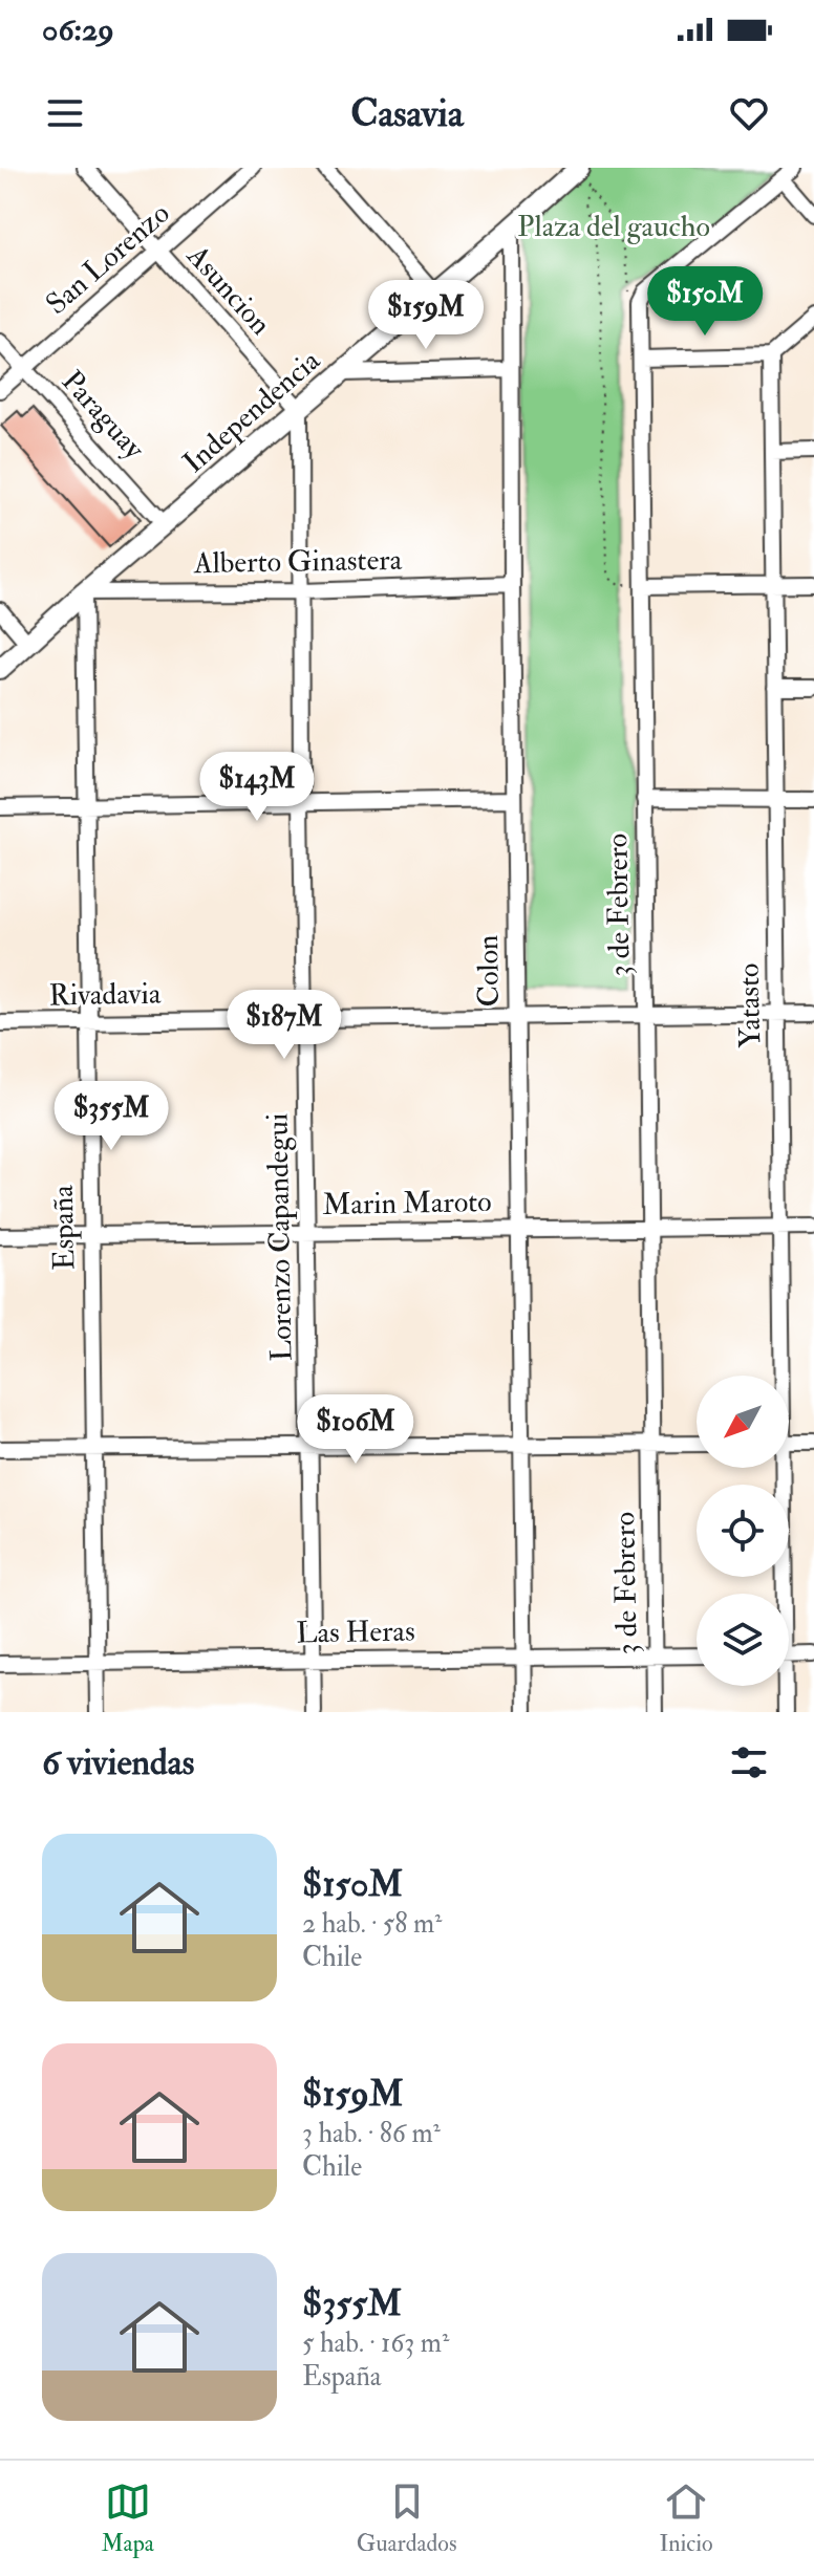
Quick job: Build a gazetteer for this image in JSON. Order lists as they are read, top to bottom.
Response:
{
  "streets": {
    "main road": ["Independencia"],
    "street": [
      "San Lorenzo",
      "Asuncion",
      "Paraguay",
      "Alberto Ginastera",
      "3 de Febrero",
      "Colon",
      "Rivadavia",
      "Yatasto",
      "Marin Maroto",
      "España",
      "Lorenzo Capandegui",
      "Las Heras"
    ]
  },
  "crossings": [
    ["San Lorenzo", "Asuncion"],
    ["San Lorenzo", "Paraguay"],
    ["Asuncion", "Independencia"],
    ["Asuncion", "Lorenzo Capandegui"],
    ["Independencia", "Paraguay"],
    ["Independencia", "Alberto Ginastera"],
    ["Independencia", "Colon"],
    ["Independencia", "España"],
    ["Independencia", "Lorenzo Capandegui"],
    ["Alberto Ginastera", "Colon"],
    ["Alberto Ginastera", "España"],
    ["Alberto Ginastera", "Lorenzo Capandegui"],
    ["3 de Febrero", "Rivadavia"],
    ["3 de Febrero", "Marin Maroto"],
    ["3 de Febrero", "Las Heras"],
    ["Colon", "Rivadavia"],
    ["Colon", "Marin Maroto"],
    ["Colon", "Las Heras"],
    ["Rivadavia", "Yatasto"],
    ["Rivadavia", "España"],
    ["Rivadavia", "Lorenzo Capandegui"],
    ["Yatasto", "Marin Maroto"],
    ["Marin Maroto", "España"],
    ["Marin Maroto", "Lorenzo Capandegui"],
    ["España", "Las Heras"],
    ["Lorenzo Capandegui", "Las Heras"]
  ],
  "parks": ["Plaza del gaucho"],
  "north": "bottom left",
  "page": {
    "status": "06:29",
    "header": "Casavia",
    "price": [
      "$150M",
      "$159M",
      "$143M",
      "$187M",
      "$355M",
      "$106M"
    ],
    "heading": "6 viviendas",
    "list": [
      {
        "name": "$150M",
        "note": "2 hab. · 58 m² · Chile"
      },
      {
        "name": "$159M",
        "note": "3 hab. · 86 m² · Chile"
      },
      {
        "name": "$355M",
        "note": "5 hab. · 163 m² · España"
      }
    ],
    "tabs": ["Mapa", "Guardados", "Inicio"]
  }
}
